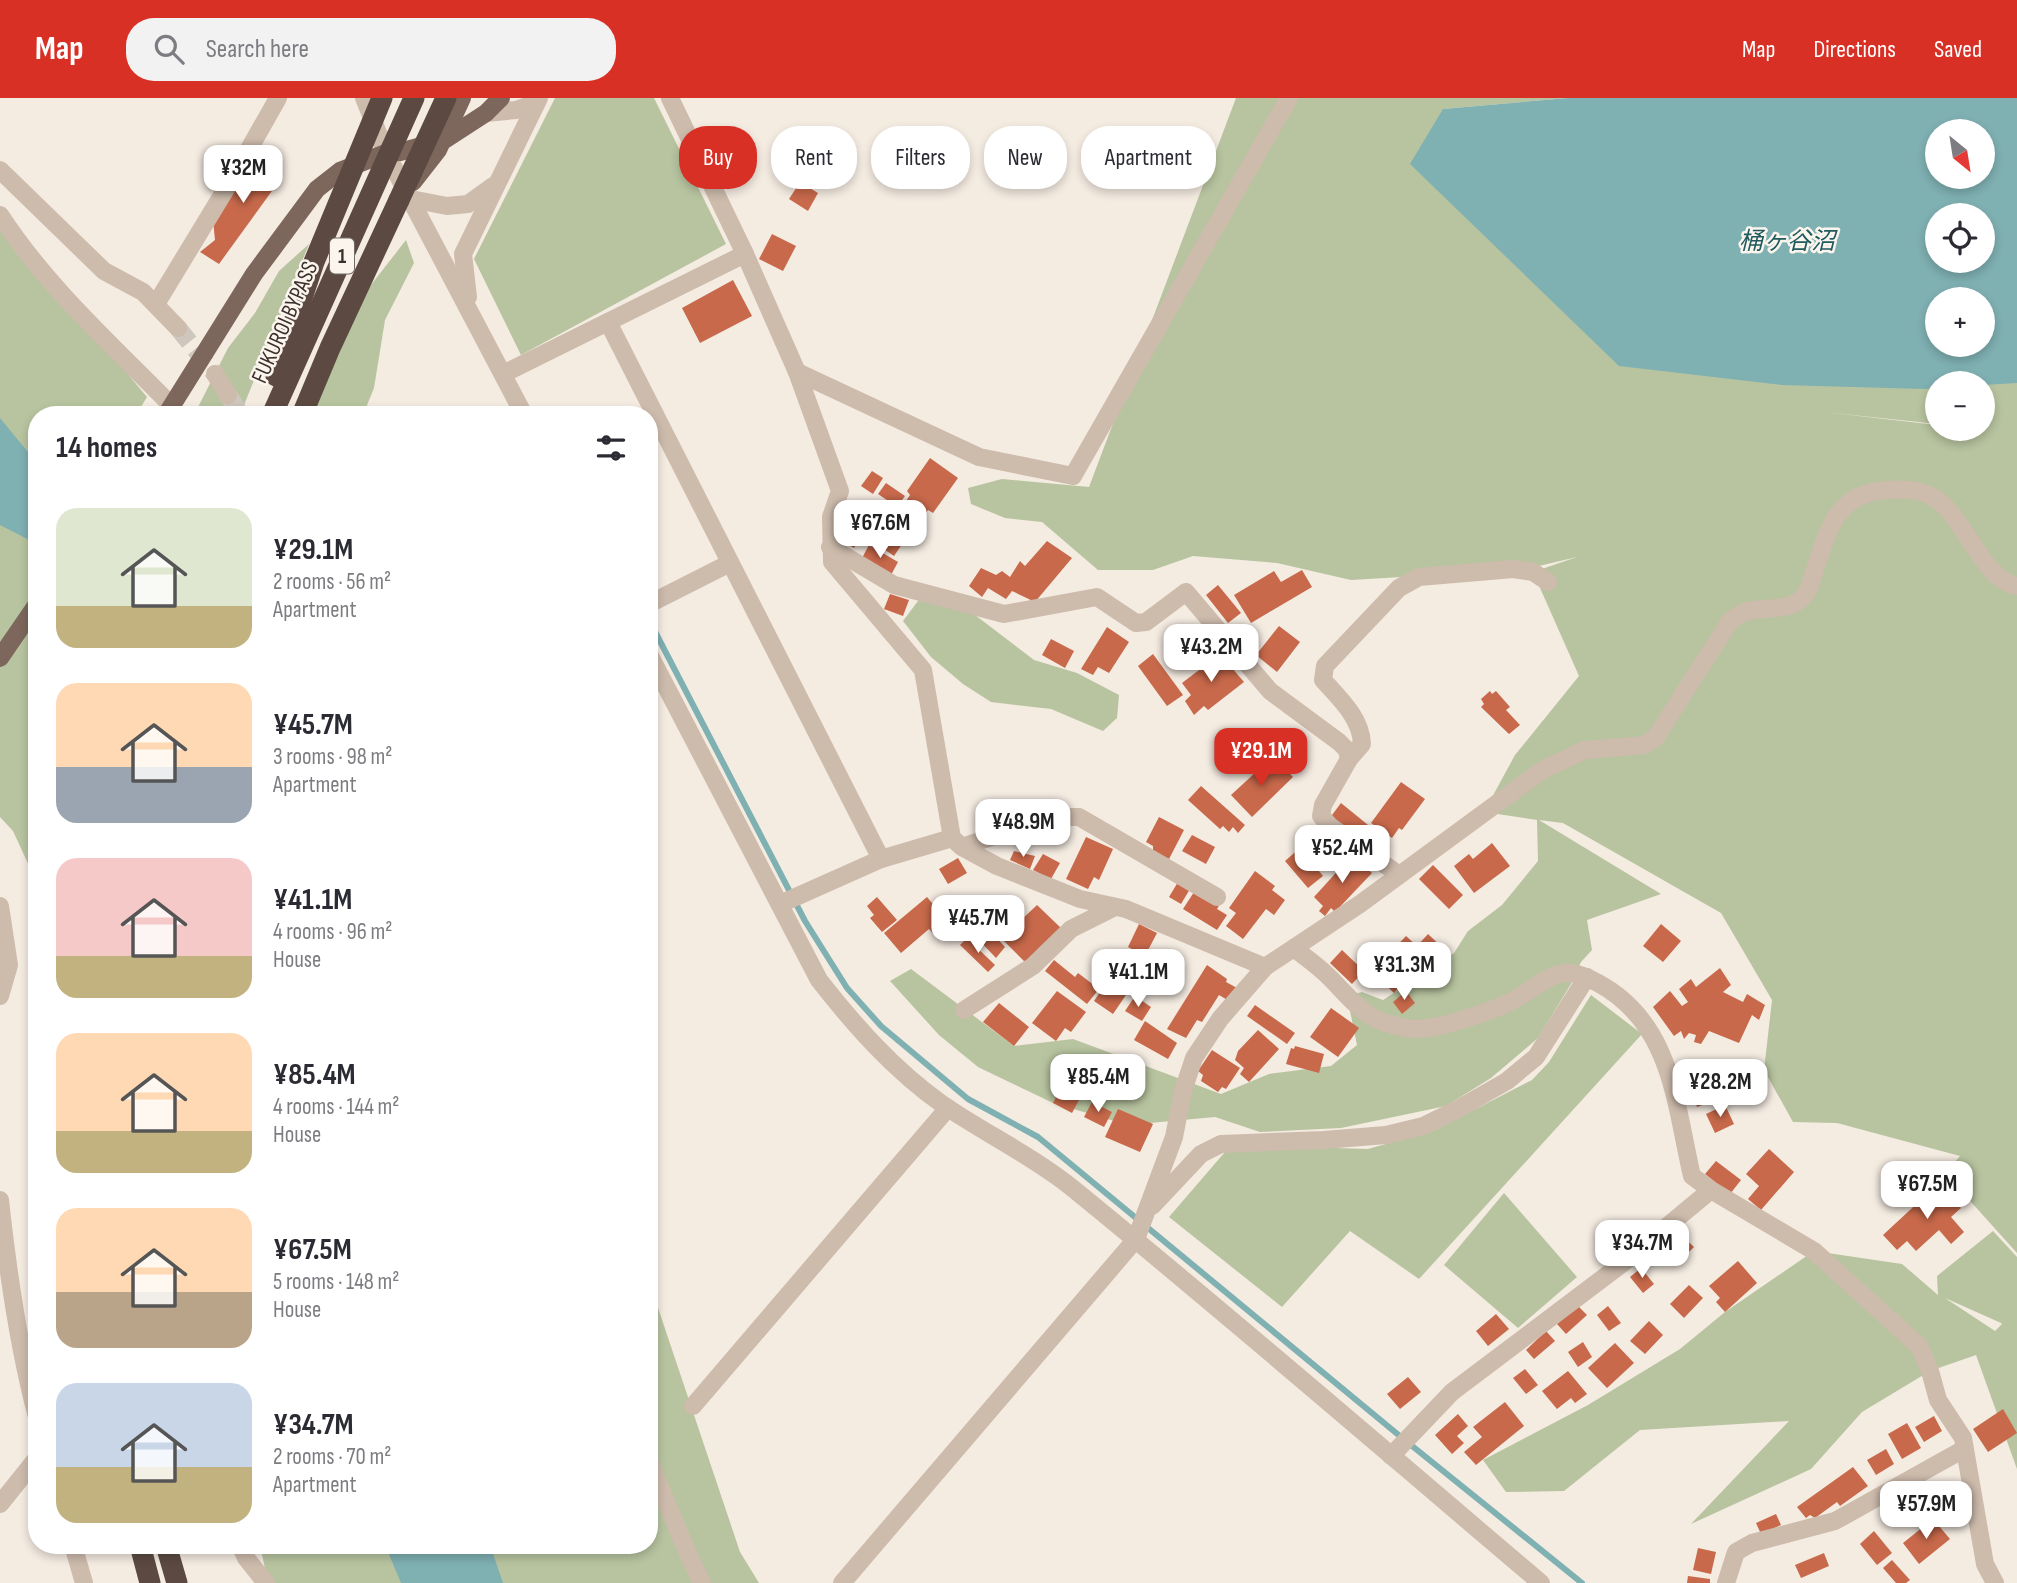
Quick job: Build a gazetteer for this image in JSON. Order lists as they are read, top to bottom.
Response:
{
  "streets": {
    "highway": ["1", "FUKUROI BYPASS"]
  },
  "water": ["桶ヶ谷沼"],
  "north": "bottom right",
  "page": {
    "header": "Map",
    "search": "Search here",
    "nav": ["Map", "Directions", "Saved"],
    "map_buttons": ["+", "−"],
    "chip": [
      "Buy",
      "Rent",
      "Filters",
      "New",
      "Apartment"
    ],
    "price": [
      "¥32M",
      "¥67.6M",
      "¥43.2M",
      "¥29.1M",
      "¥48.9M",
      "¥52.4M",
      "¥45.7M",
      "¥31.3M",
      "¥41.1M",
      "¥85.4M",
      "¥28.2M",
      "¥67.5M",
      "¥34.7M",
      "¥57.9M"
    ],
    "heading": "14 homes",
    "list": [
      {
        "name": "¥29.1M",
        "note": "2 rooms · 56 m² · Apartment"
      },
      {
        "name": "¥45.7M",
        "note": "3 rooms · 98 m² · Apartment"
      },
      {
        "name": "¥41.1M",
        "note": "4 rooms · 96 m² · House"
      },
      {
        "name": "¥85.4M",
        "note": "4 rooms · 144 m² · House"
      },
      {
        "name": "¥67.5M",
        "note": "5 rooms · 148 m² · House"
      },
      {
        "name": "¥34.7M",
        "note": "2 rooms · 70 m² · Apartment"
      }
    ]
  }
}
